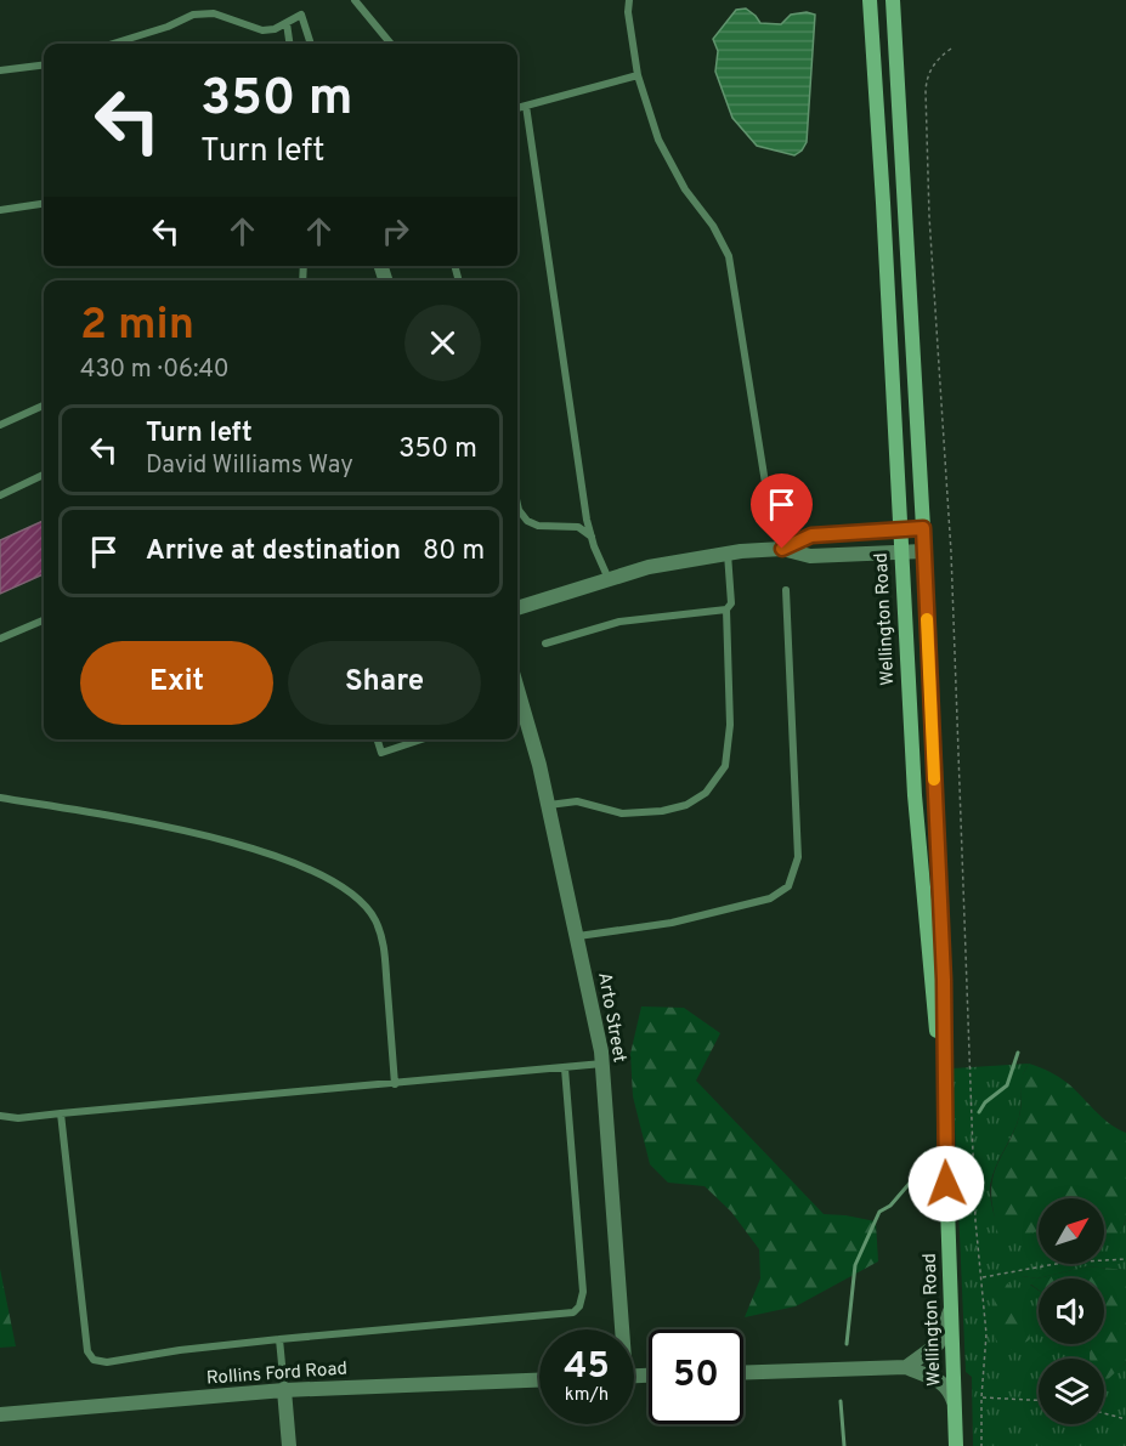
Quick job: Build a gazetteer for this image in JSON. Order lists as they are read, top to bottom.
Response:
{
  "streets": {
    "main road": ["Wellington Road"],
    "street": ["Arto Street", "Rollins Ford Road"]
  },
  "north": "top right",
  "page": {
    "turn": ["350 m", "Turn left"],
    "heading": ["2 min", "430 m · 06:40"],
    "list": [
      {
        "name": "Turn left",
        "note": "David Williams Way",
        "value": "350 m"
      },
      {
        "name": "Arrive at destination",
        "value": "80 m"
      }
    ],
    "buttons": ["Exit", "Share"],
    "speed": "45 km/h",
    "limit": "50"
  }
}
